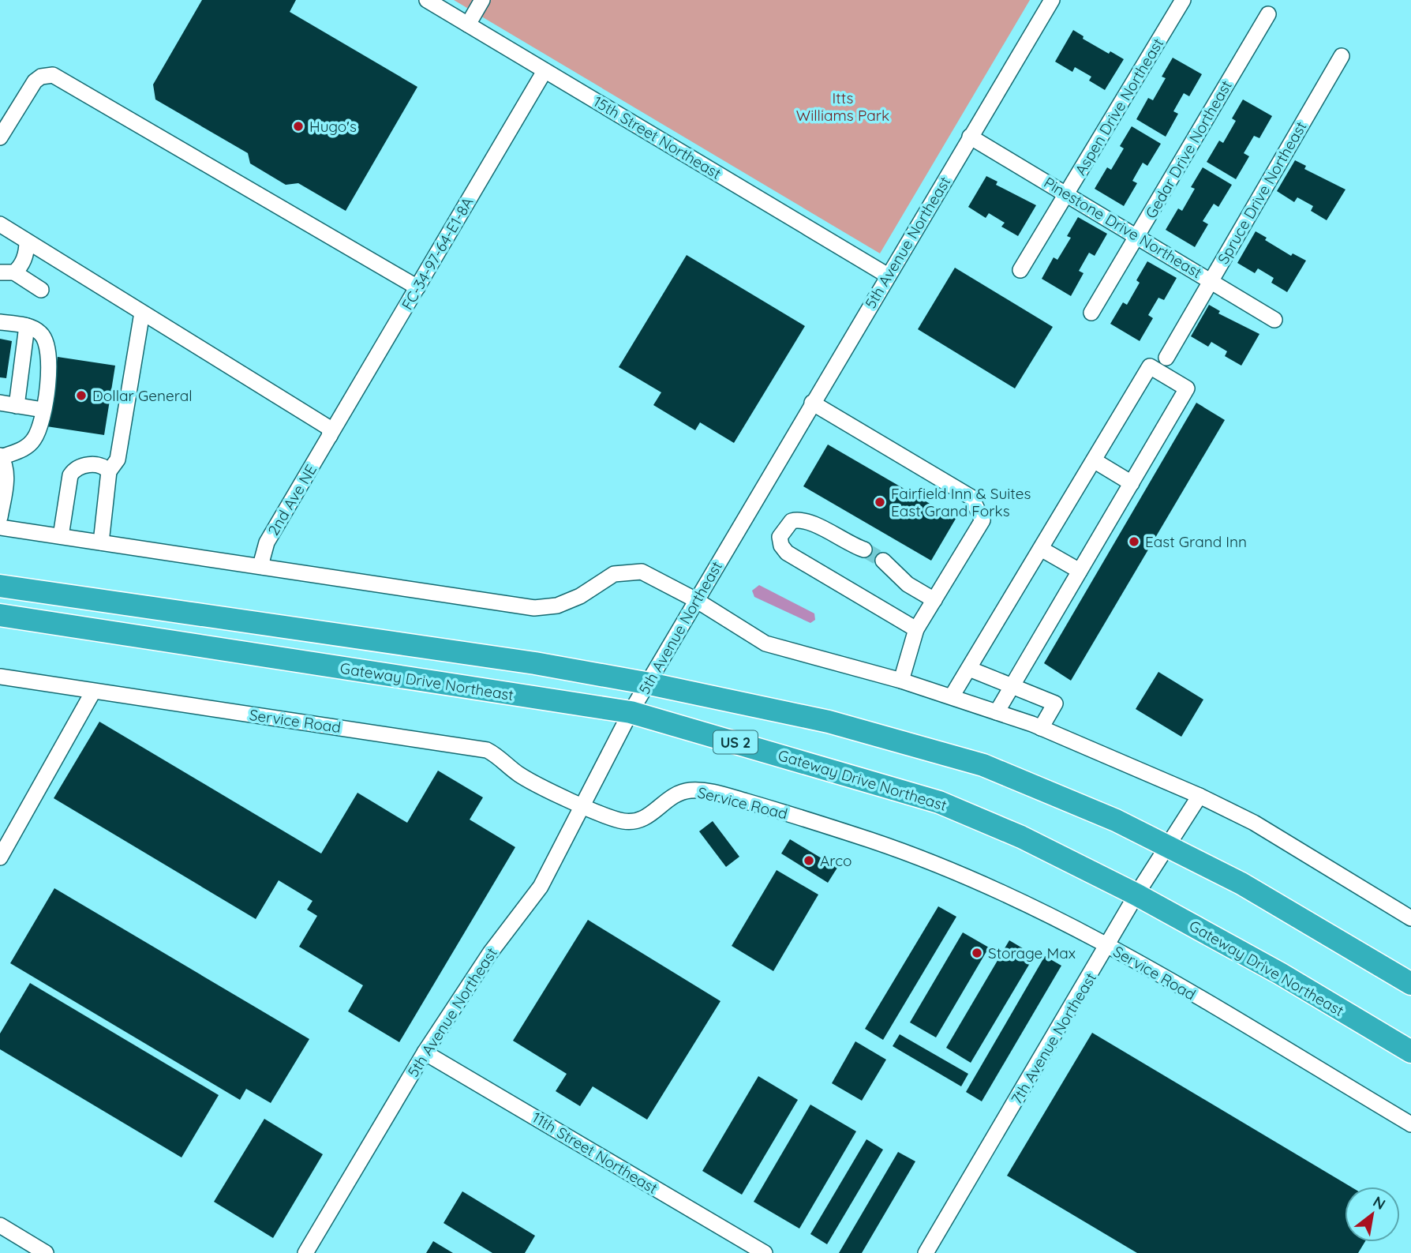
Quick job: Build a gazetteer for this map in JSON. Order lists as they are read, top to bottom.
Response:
{
  "streets": {
    "highway": ["Gateway Drive Northeast", "US 2"],
    "street": [
      "Aspen Drive Northeast",
      "15th Street Northeast",
      "Gedar Drive Northeast",
      "Spruce Drive Northeast",
      "Pinestone Drive Northeast",
      "5th Avenue Northeast",
      "FC-34-97-64-E1-8A",
      "2nd Ave NE",
      "Service Road",
      "7th Avenue Northeast",
      "11th Street Northeast"
    ]
  },
  "crossings": [
    ["Aspen Drive Northeast", "Pinestone Drive Northeast"],
    ["15th Street Northeast", "5th Avenue Northeast"],
    ["15th Street Northeast", "FC-34-97-64-E1-8A"],
    ["Gedar Drive Northeast", "Pinestone Drive Northeast"],
    ["Spruce Drive Northeast", "Pinestone Drive Northeast"],
    ["Pinestone Drive Northeast", "5th Avenue Northeast"],
    ["5th Avenue Northeast", "Gateway Drive Northeast"],
    ["5th Avenue Northeast", "Service Road"],
    ["5th Avenue Northeast", "11th Street Northeast"],
    ["FC-34-97-64-E1-8A", "2nd Ave NE"],
    ["Gateway Drive Northeast", "7th Avenue Northeast"],
    ["Service Road", "7th Avenue Northeast"]
  ],
  "parks": ["Itts Williams Park"],
  "places": [
    "Hugo's",
    "Dollar General",
    "Fairfield Inn & Suites East Grand Forks",
    "East Grand Inn",
    "Arco",
    "Storage Max"
  ],
  "north": "top right"
}
